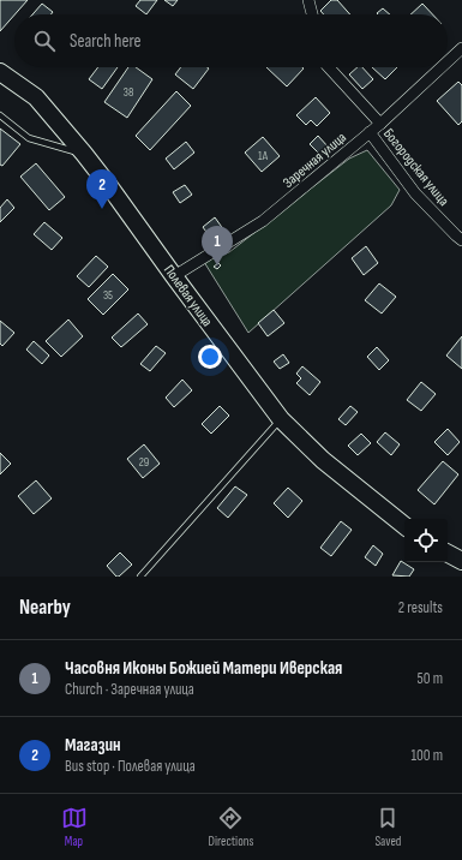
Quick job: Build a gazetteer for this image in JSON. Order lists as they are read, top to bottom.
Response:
{
  "streets": {
    "main road": ["Полевая улица"],
    "street": ["Заречная улица", "Богородская улица"]
  },
  "crossings": [
    ["Заречная улица", "Богородская улица"],
    ["Заречная улица", "Полевая улица"]
  ],
  "house_numbers": [
    "38",
    "1А",
    "35",
    "29"
  ],
  "page": {
    "search": "Search here",
    "pins": ["2", "1"],
    "heading": ["Nearby", "2 results"],
    "list": [
      {
        "mark": "1",
        "name": "Часовня Иконы Божией Матери Иверская",
        "note": "Church · Заречная улица",
        "value": "50 m"
      },
      {
        "mark": "2",
        "name": "Магазин",
        "note": "Bus stop · Полевая улица",
        "value": "100 m"
      }
    ],
    "nav": ["Map", "Directions", "Saved"]
  }
}
